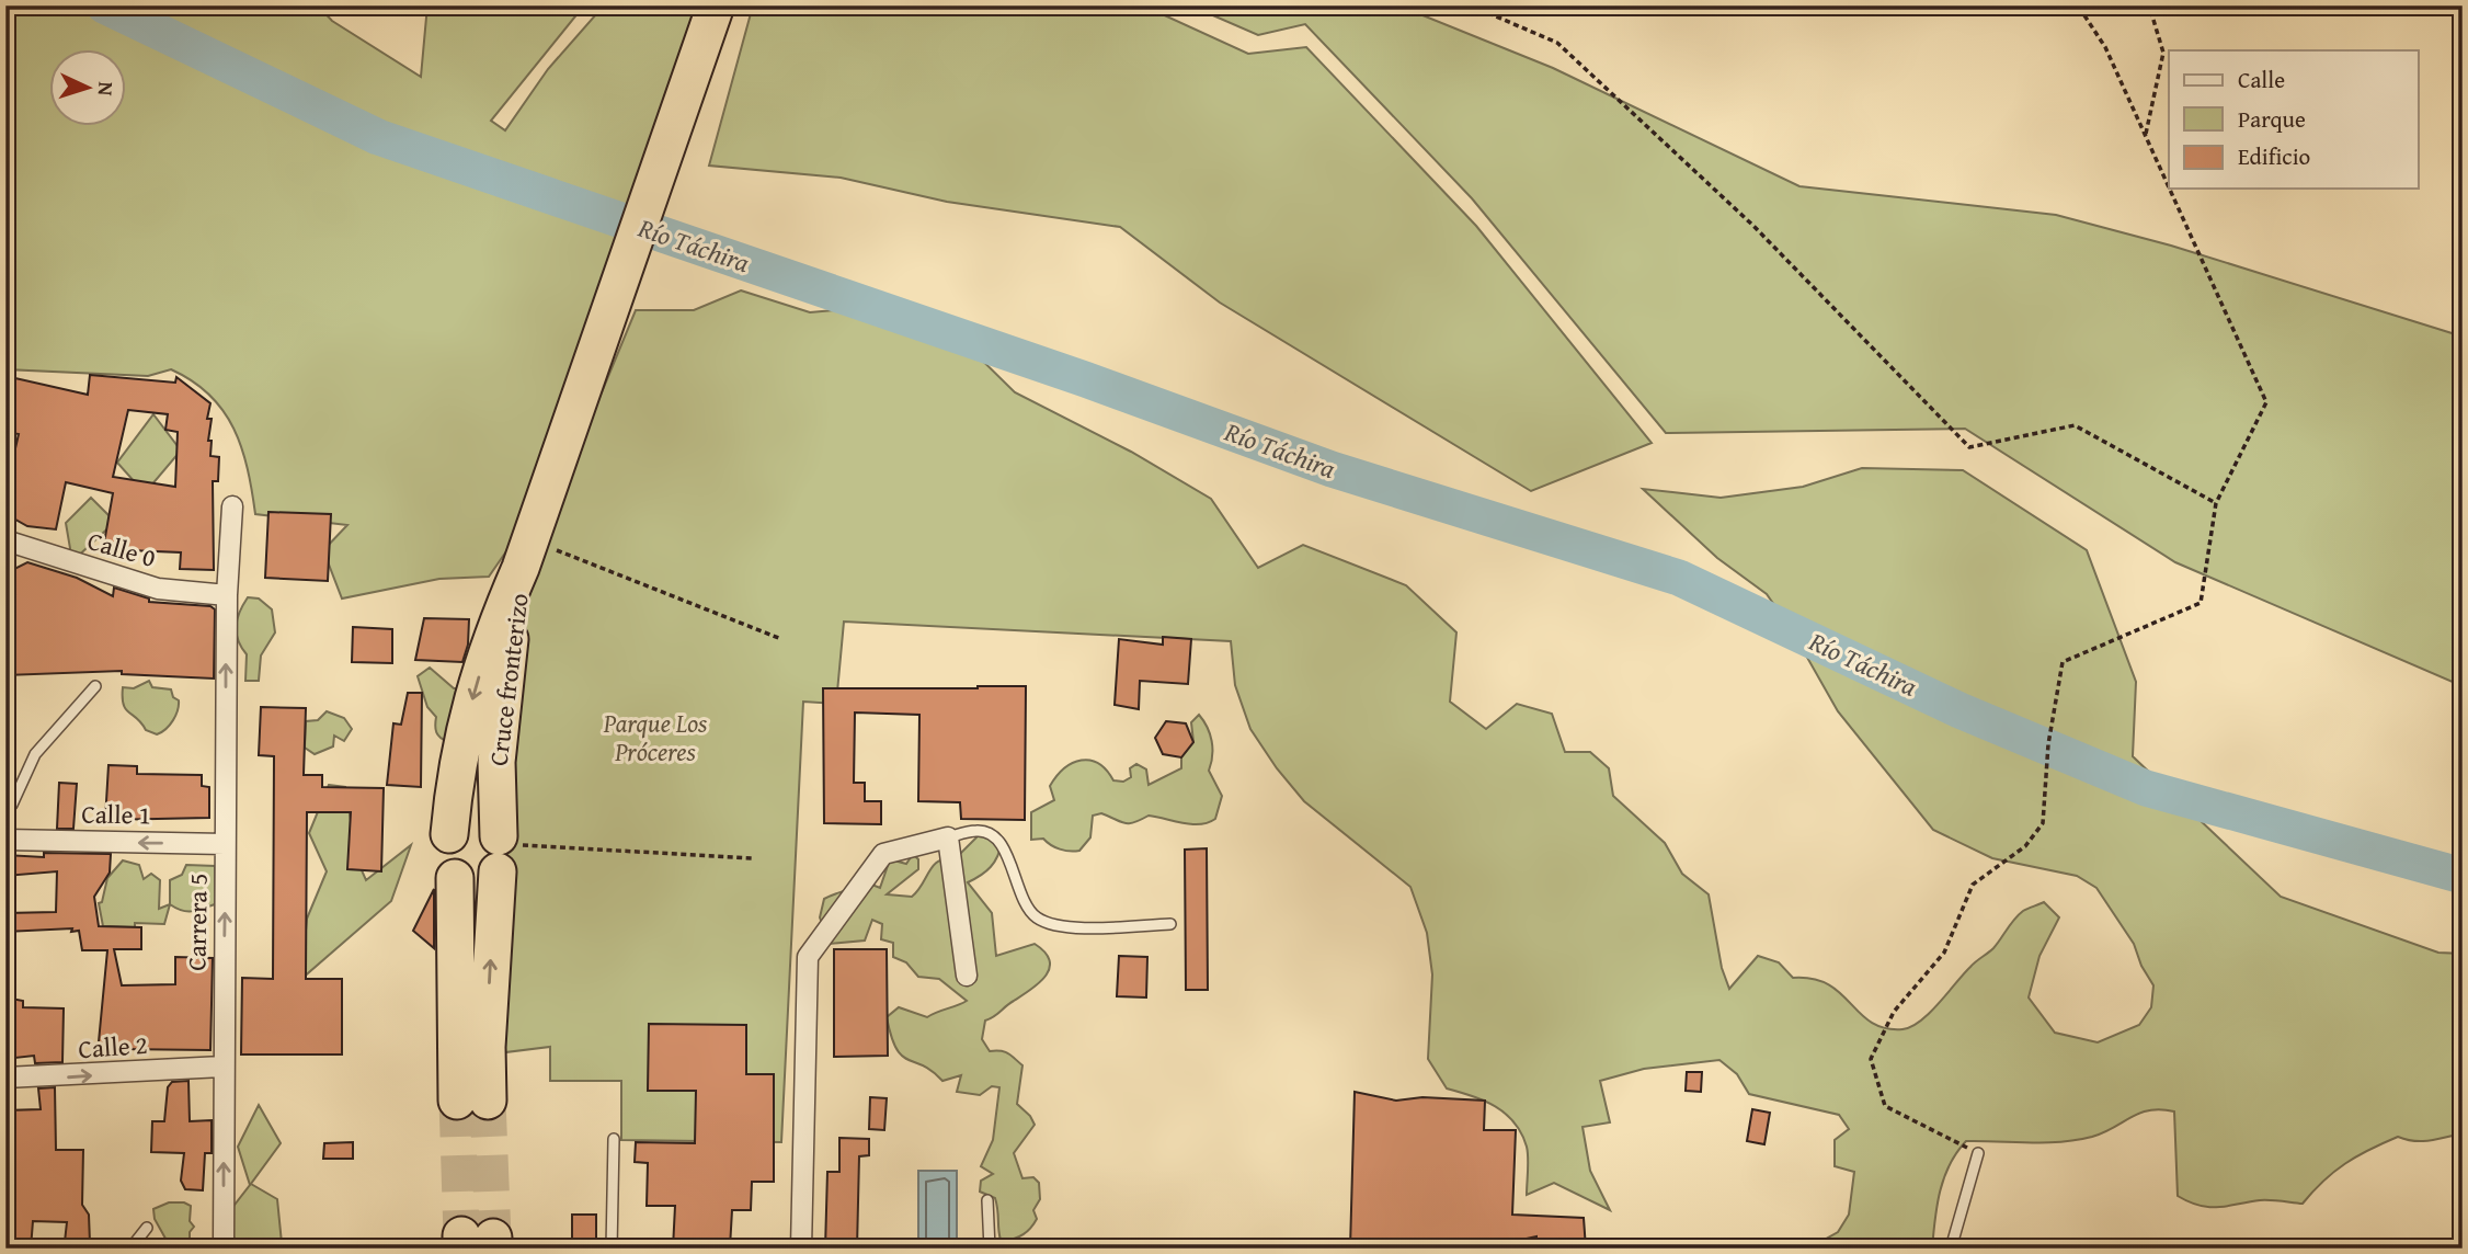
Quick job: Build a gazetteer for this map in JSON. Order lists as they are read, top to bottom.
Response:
{
  "streets": {
    "highway": ["Cruce fronterizo"],
    "street": [
      "Calle 0",
      "Calle 1",
      "Carrera 5",
      "Calle 2"
    ]
  },
  "crossings": [
    ["Calle 0", "Carrera 5"],
    ["Calle 1", "Carrera 5"],
    ["Carrera 5", "Calle 2"]
  ],
  "one_way": ["Calle 1", "Carrera 5", "Calle 2"],
  "water": ["Río Táchira"],
  "parks": ["Parque Los Próceres"],
  "legend": ["Calle", "Parque", "Edificio"],
  "north": "right"
}
